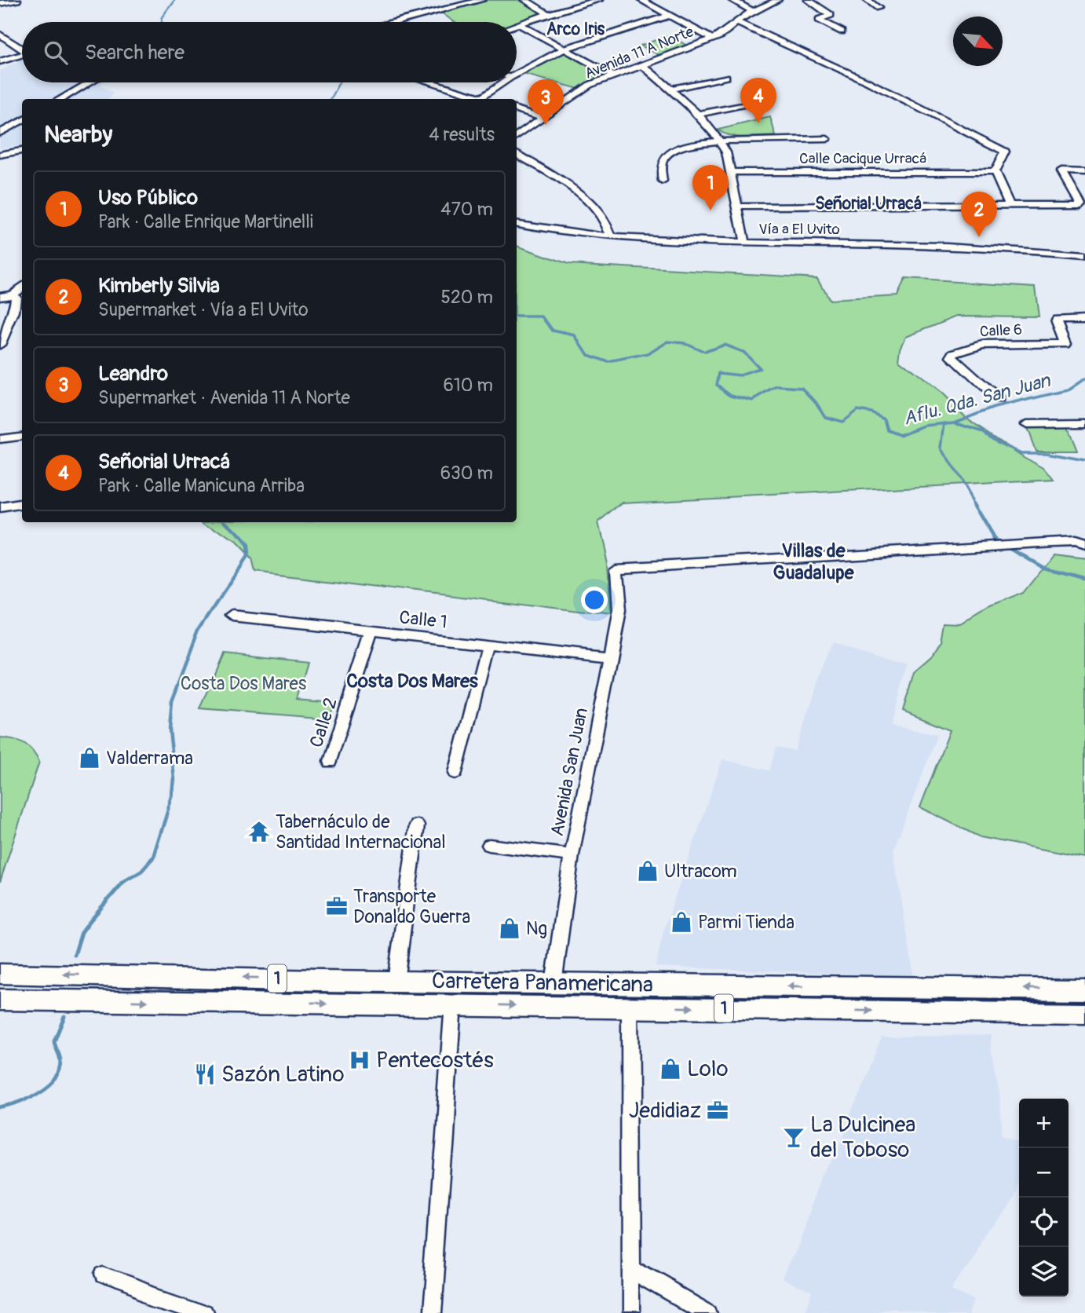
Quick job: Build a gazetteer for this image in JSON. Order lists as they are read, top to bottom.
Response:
{
  "streets": {
    "highway": ["1", "Carretera Panamericana"],
    "street": [
      "Avenida 11 A Norte",
      "Calle Cacique Urracá",
      "Vía a El Uvito",
      "Calle 6",
      "Calle 1",
      "Calle 2",
      "Avenida San Juan"
    ]
  },
  "crossings": [
    ["Calle 1", "Calle 2"],
    ["Calle 1", "Avenida San Juan"],
    ["Avenida San Juan", "Carretera Panamericana"]
  ],
  "districts": [
    "Arco Iris",
    "Señorial Urracá",
    "Villas de Guadalupe",
    "Costa Dos Mares"
  ],
  "water": ["Aflu. Qda. San Juan"],
  "parks": ["Costa Dos Mares"],
  "places": {
    "shop": [
      "Valderrama",
      "Ultracom",
      "Parmi Tienda",
      "Ng",
      "Lolo"
    ],
    "temple": ["Tabernáculo de Santidad Internacional"],
    "office": ["Transporte Donaldo Guerra", "Jedidiaz"],
    "hospital": ["Pentecostés"],
    "restaurant": ["Sazón Latino"],
    "bar": ["La Dulcinea del Toboso"]
  },
  "north": "bottom right",
  "page": {
    "search": "Search here",
    "pins": [
      "4",
      "3",
      "1",
      "2"
    ],
    "heading": ["Nearby", "4 results"],
    "list": [
      {
        "mark": "1",
        "name": "Uso Público",
        "note": "Park · Calle Enrique Martinelli",
        "value": "470 m"
      },
      {
        "mark": "2",
        "name": "Kimberly Silvia",
        "note": "Supermarket · Vía a El Uvito",
        "value": "520 m"
      },
      {
        "mark": "3",
        "name": "Leandro",
        "note": "Supermarket · Avenida 11 A Norte",
        "value": "610 m"
      },
      {
        "mark": "4",
        "name": "Señorial Urracá",
        "note": "Park · Calle Manicuna Arriba",
        "value": "630 m"
      }
    ],
    "map_buttons": ["+", "−"]
  }
}
